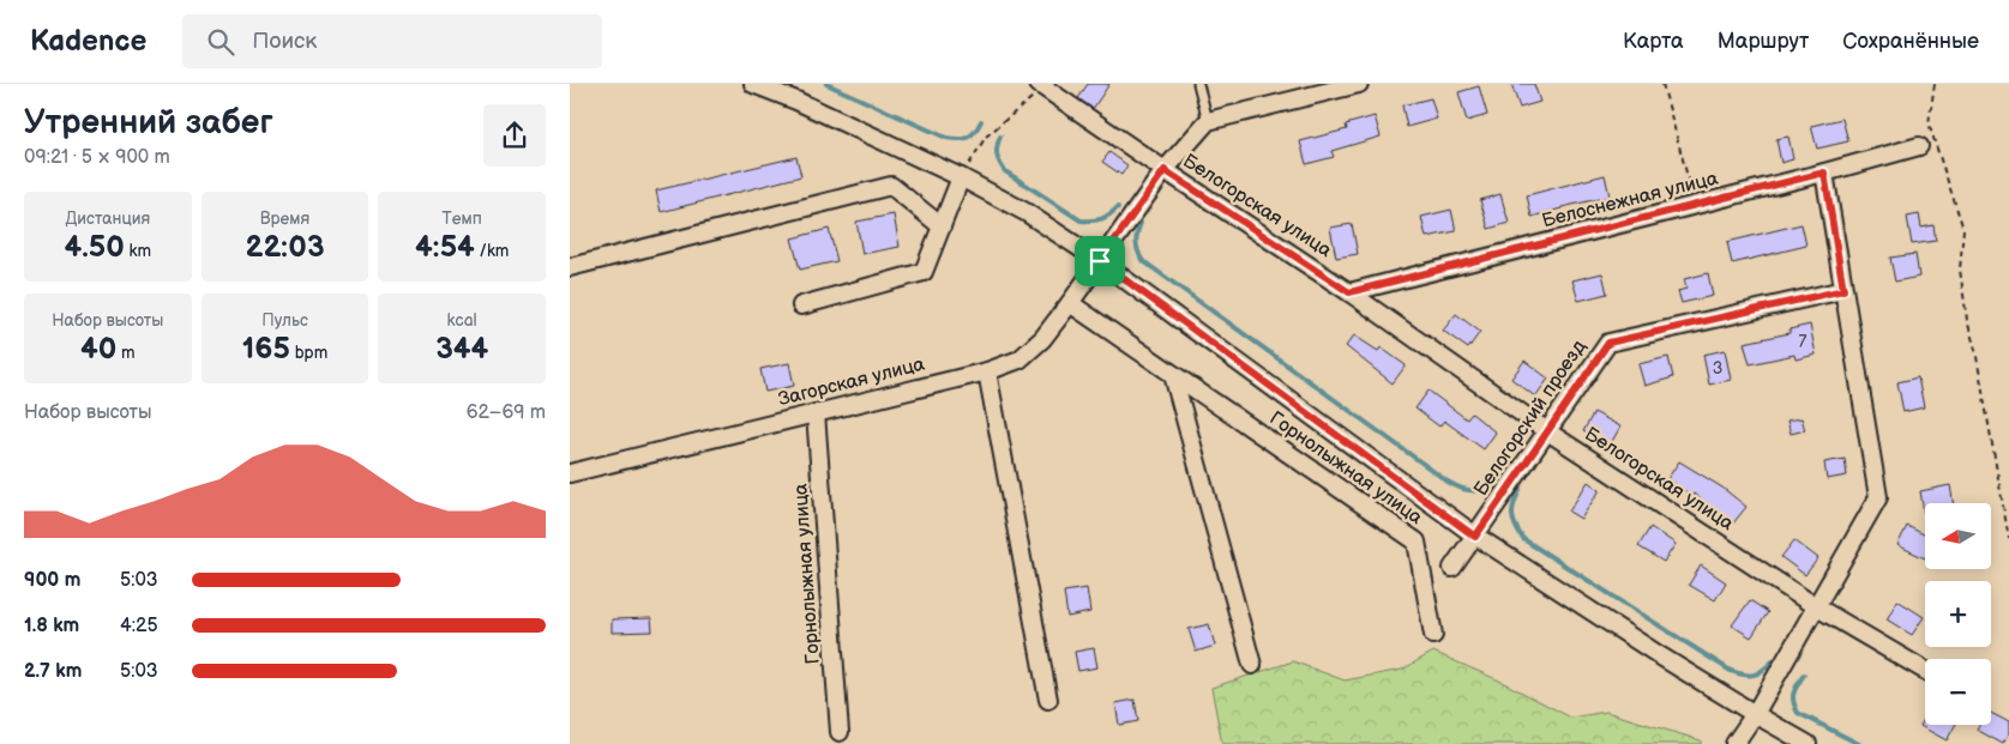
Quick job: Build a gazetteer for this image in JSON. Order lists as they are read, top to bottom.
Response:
{
  "streets": {
    "street": [
      "Белоснежная улица",
      "Белогорская улица",
      "Загорская улица",
      "Белогорский проезд",
      "Горнолыжная улица"
    ]
  },
  "crossings": [
    ["Белоснежная улица", "Белогорская улица"],
    ["Белогорская улица", "Загорская улица"],
    ["Белогорская улица", "Белогорский проезд"],
    ["Загорская улица", "Горнолыжная улица"]
  ],
  "house_numbers": ["7", "3"],
  "north": "left",
  "page": {
    "header": "Kadence",
    "search": "Поиск",
    "nav": ["Карта", "Маршрут", "Сохранённые"],
    "heading": ["Утренний забег", "09:21 · 5 × 900 m"],
    "stats": [
      ["Дистанция", "4.50 km"],
      ["Время", "22:03"],
      ["Темп", "4:54 /km"],
      ["Набор высоты", "40 m"],
      ["Пульс", "165 bpm"],
      ["kcal", "344"]
    ],
    "chart": ["Набор высоты", "62–69 m"],
    "map_buttons": ["+", "−"],
    "list": [
      {
        "name": "900 m",
        "note": "5:03"
      },
      {
        "name": "1.8 km",
        "note": "4:25"
      },
      {
        "name": "2.7 km",
        "note": "5:03"
      }
    ]
  }
}
